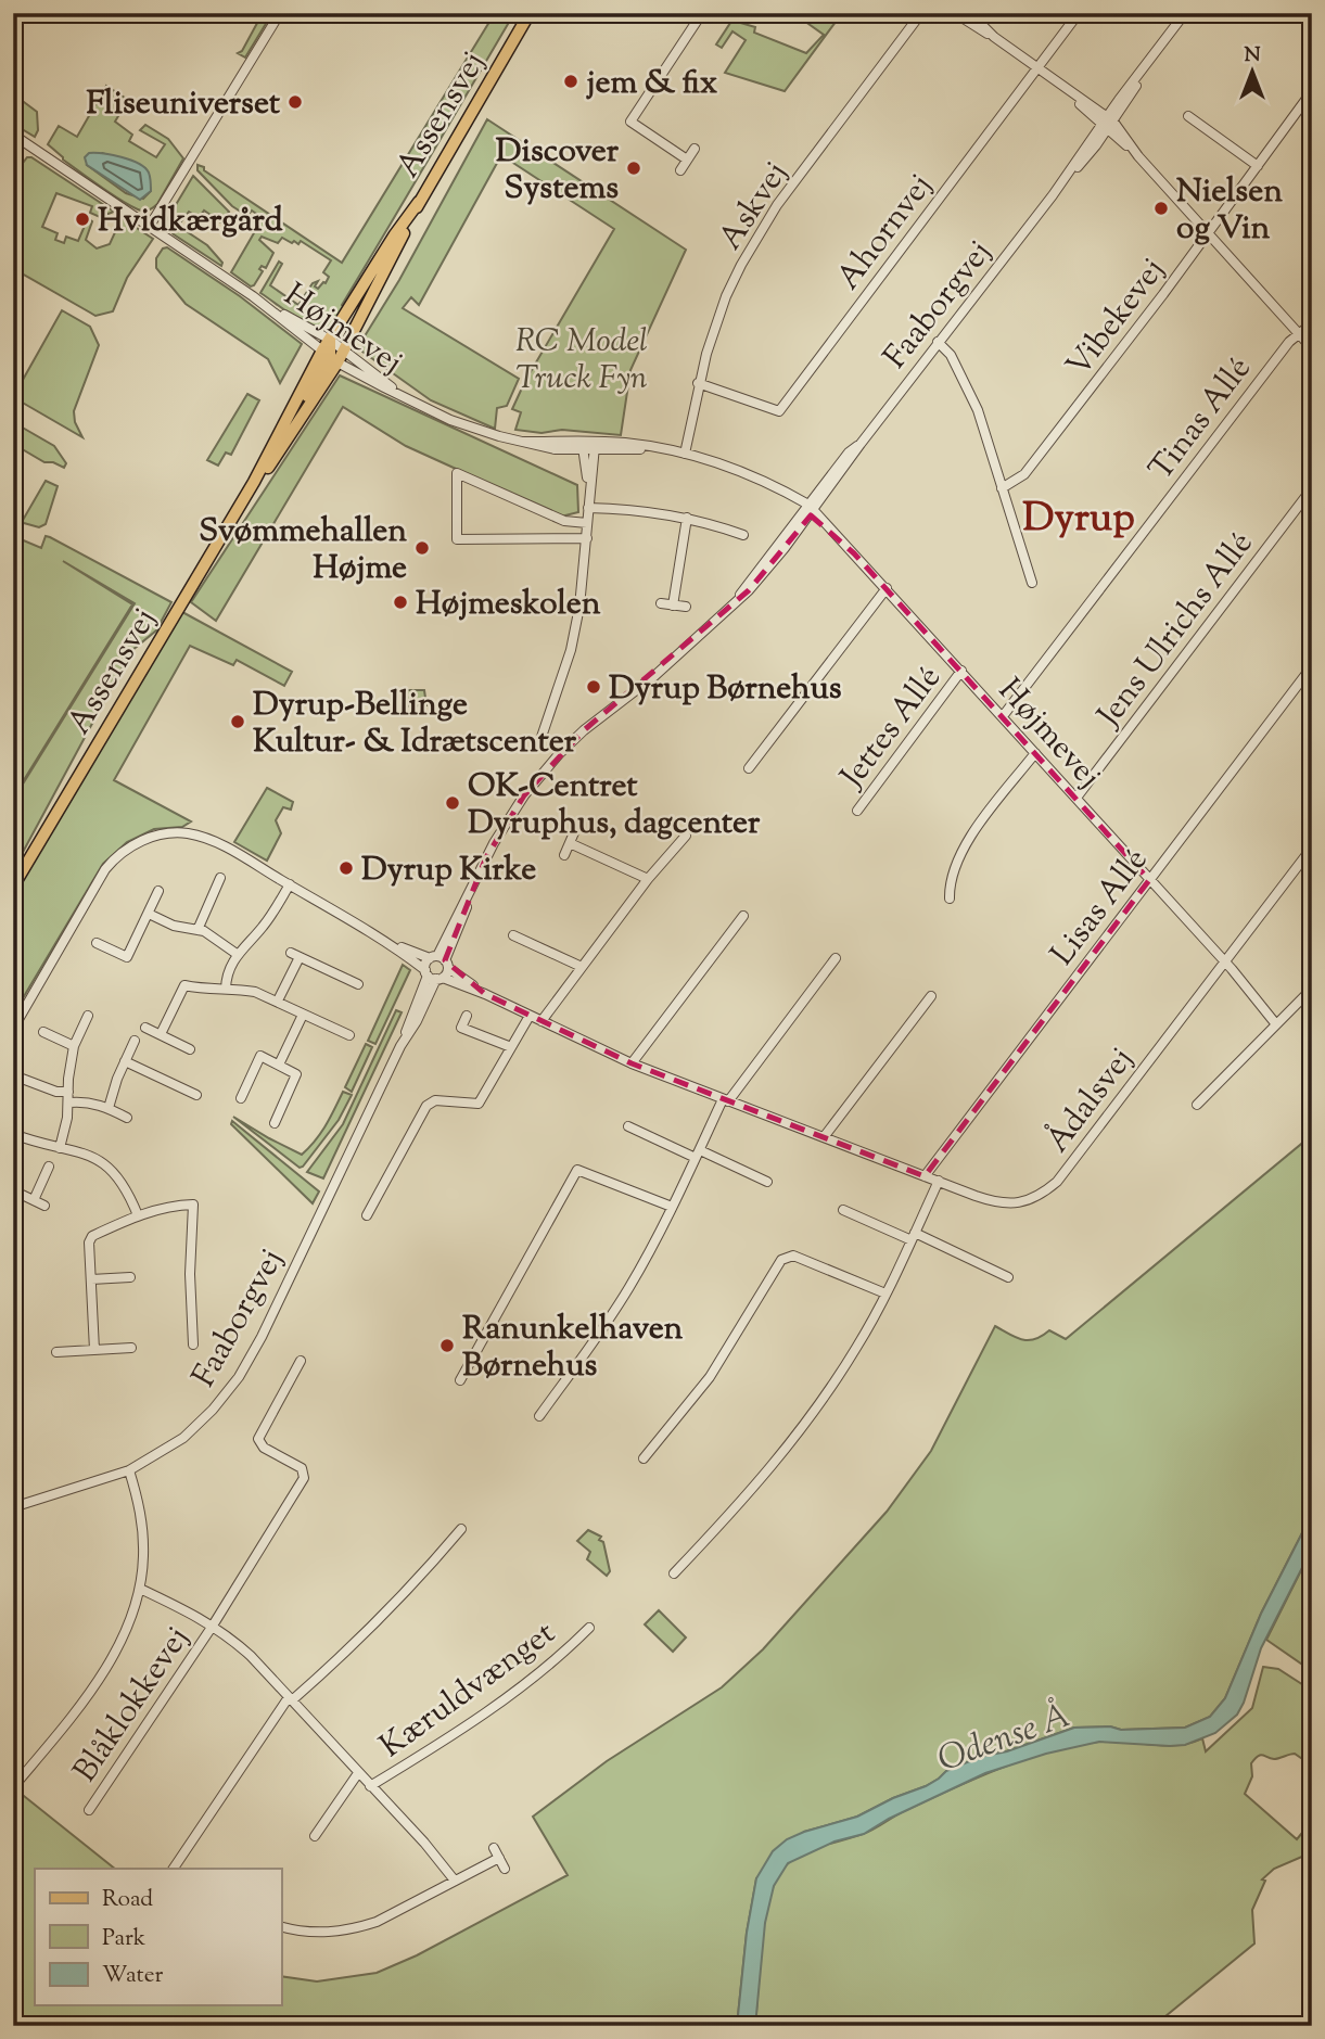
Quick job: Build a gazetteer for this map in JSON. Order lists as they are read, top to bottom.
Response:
{
  "streets": {
    "main road": ["Assensvej"],
    "street": [
      "Askvej",
      "Ahornvej",
      "Faaborgvej",
      "Vibekevej",
      "Højmevej",
      "Tinas Allé",
      "Jens Ulrichs Allé",
      "Jettes Allé",
      "Lisas Allé",
      "Ådalsvej",
      "Kæruldvænget",
      "Blåklokkevej"
    ]
  },
  "crossings": [
    ["Assensvej", "Højmevej"],
    ["Askvej", "Ahornvej"],
    ["Askvej", "Højmevej"],
    ["Faaborgvej", "Højmevej"],
    ["Faaborgvej", "Ådalsvej"],
    ["Højmevej", "Tinas Allé"],
    ["Højmevej", "Jens Ulrichs Allé"],
    ["Højmevej", "Jettes Allé"],
    ["Højmevej", "Lisas Allé"],
    ["Højmevej", "Ådalsvej"],
    ["Lisas Allé", "Ådalsvej"],
    ["Kæruldvænget", "Blåklokkevej"]
  ],
  "districts": ["Dyrup"],
  "water": ["Odense Å"],
  "parks": ["RC Model Truck Fyn"],
  "places": [
    "jem & fix",
    "Fliseuniverset",
    "Discover Systems",
    "Nielsen og Vin",
    "Hvidkærgård",
    "Svømmehallen Højme",
    "Højmeskolen",
    "Dyrup Børnehus",
    "Dyrup-Bellinge Kultur- & Idrætscenter",
    "OK-Centret Dyruphus, dagcenter",
    "Dyrup Kirke",
    "Ranunkelhaven Børnehus"
  ],
  "legend": ["Road", "Park", "Water"],
  "north": "top"
}
